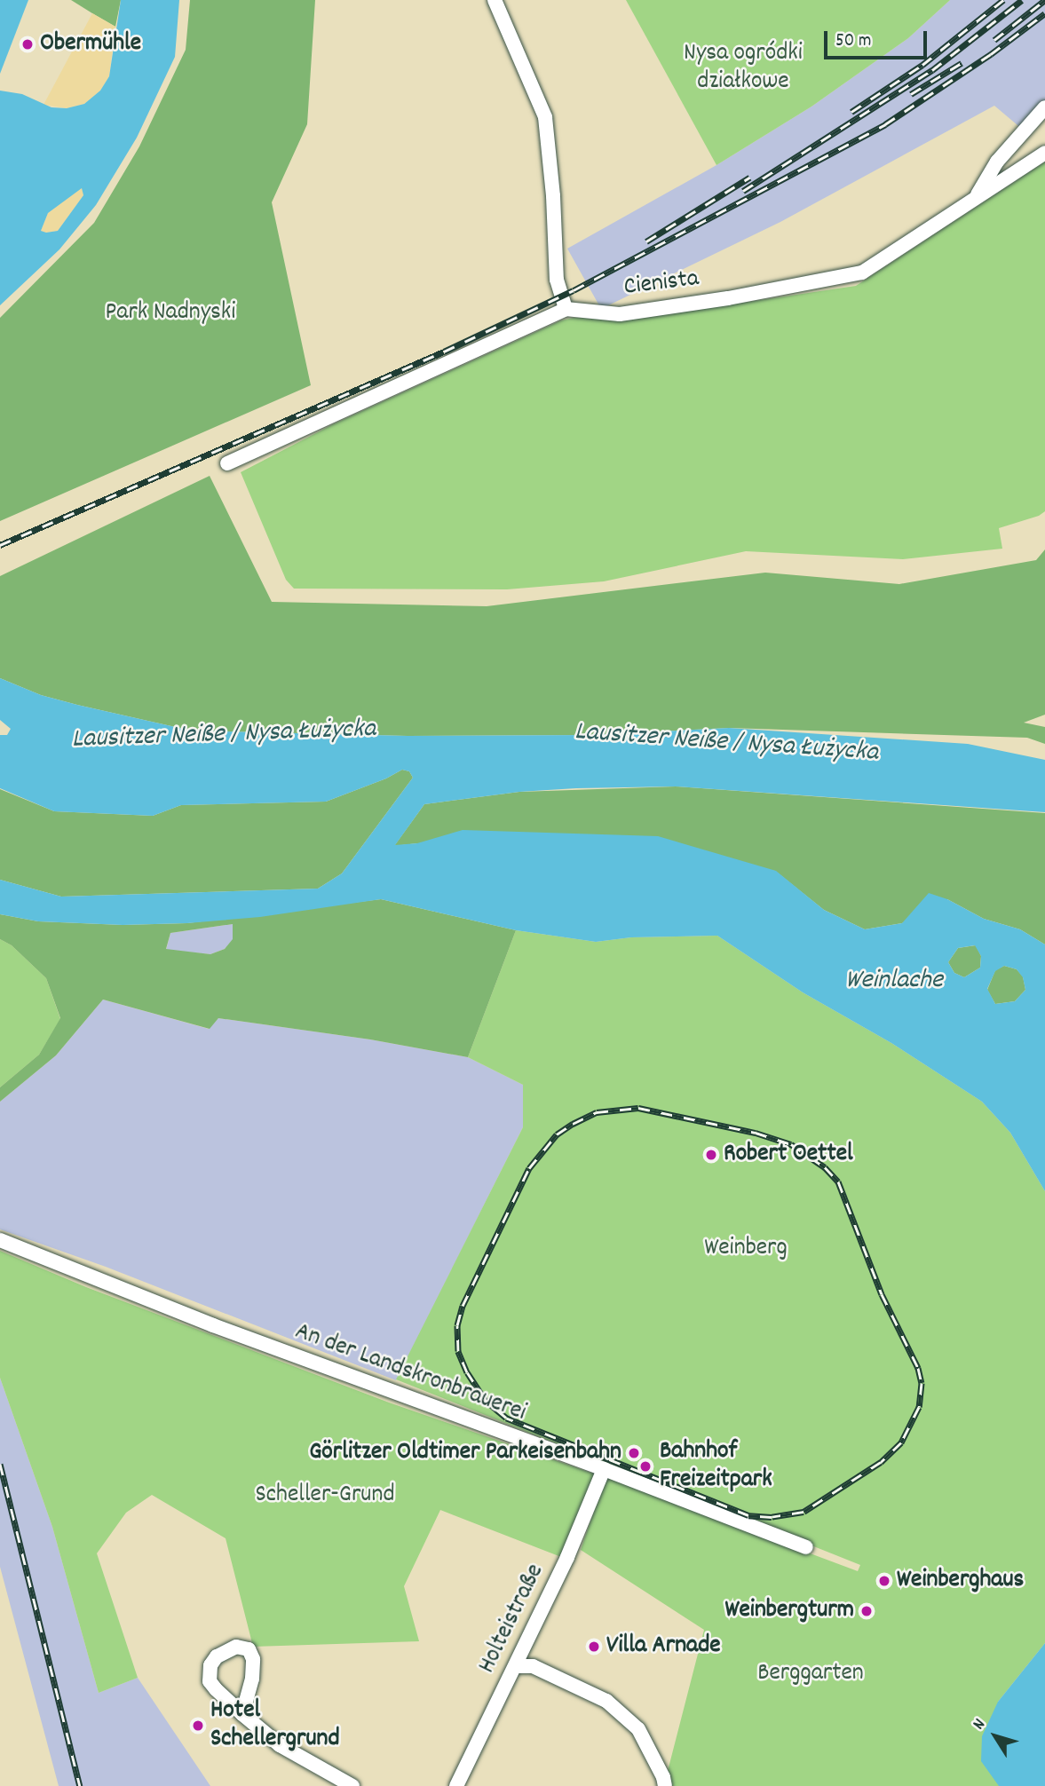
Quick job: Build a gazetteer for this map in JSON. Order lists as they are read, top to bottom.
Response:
{
  "streets": {
    "street": ["Cienista", "An der Landskronbrauerei", "Holteistraße"]
  },
  "crossings": [
    ["An der Landskronbrauerei", "Holteistraße"]
  ],
  "water": ["Lausitzer Neiße / Nysa Łużycka", "Weinlache"],
  "parks": [
    "Nysa ogródki działkowe",
    "Park Nadnyski",
    "Weinberg",
    "Scheller-Grund",
    "Berggarten"
  ],
  "places": [
    "Obermühle",
    "Robert Oettel",
    "Görlitzer Oldtimer Parkeisenbahn",
    "Bahnhof Freizeitpark",
    "Weinberghaus",
    "Weinbergturm",
    "Villa Arnade",
    "Hotel Schellergrund"
  ],
  "scale_bar": "50 m",
  "north": "top left"
}
